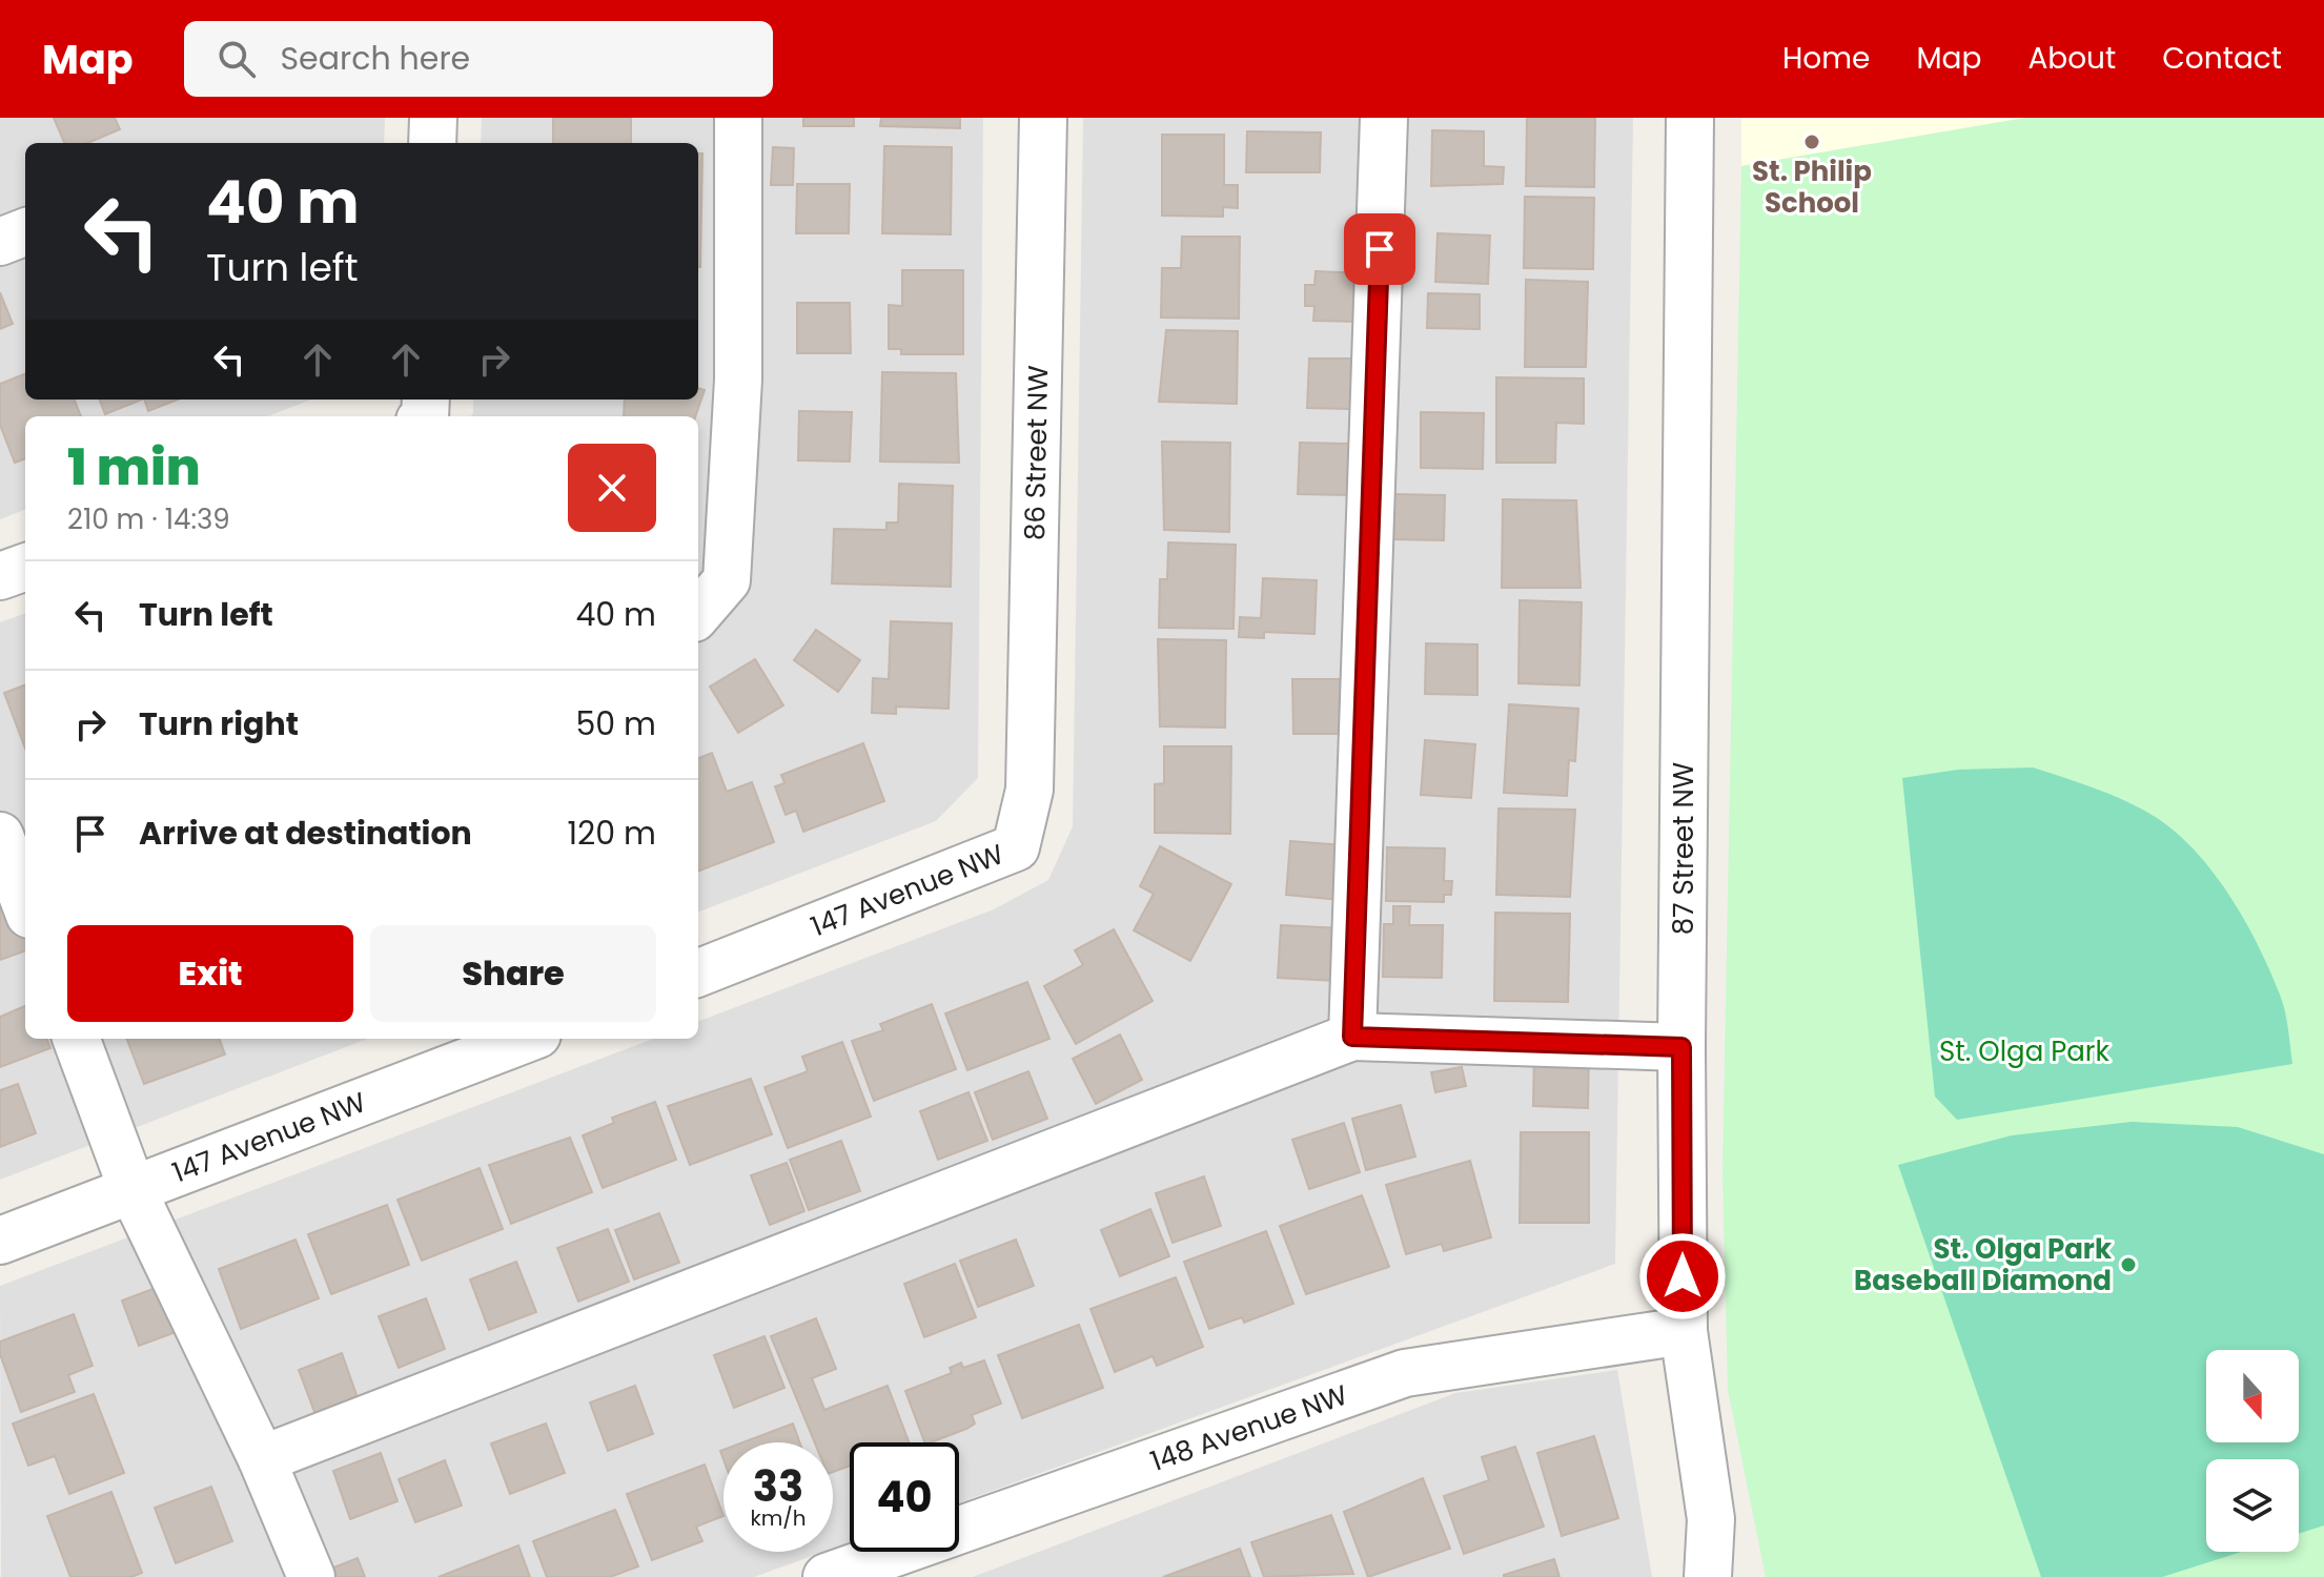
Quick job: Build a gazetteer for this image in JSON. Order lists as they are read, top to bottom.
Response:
{
  "streets": {
    "street": [
      "86 Street NW",
      "87 Street NW",
      "147 Avenue NW",
      "148 Avenue NW"
    ]
  },
  "crossings": [
    ["86 Street NW", "147 Avenue NW"],
    ["87 Street NW", "148 Avenue NW"]
  ],
  "parks": ["St. Olga Park"],
  "places": ["St. Philip School", "St. Olga Park Baseball Diamond"],
  "north": "bottom",
  "page": {
    "header": "Map",
    "search": "Search here",
    "nav": [
      "Home",
      "Map",
      "About",
      "Contact"
    ],
    "turn": ["40 m", "Turn left"],
    "heading": ["1 min", "210 m · 14:39"],
    "list": [
      {
        "name": "Turn left",
        "value": "40 m"
      },
      {
        "name": "Turn right",
        "value": "50 m"
      },
      {
        "name": "Arrive at destination",
        "value": "120 m"
      }
    ],
    "buttons": ["Exit", "Share"],
    "speed": "33 km/h",
    "limit": "40"
  }
}
